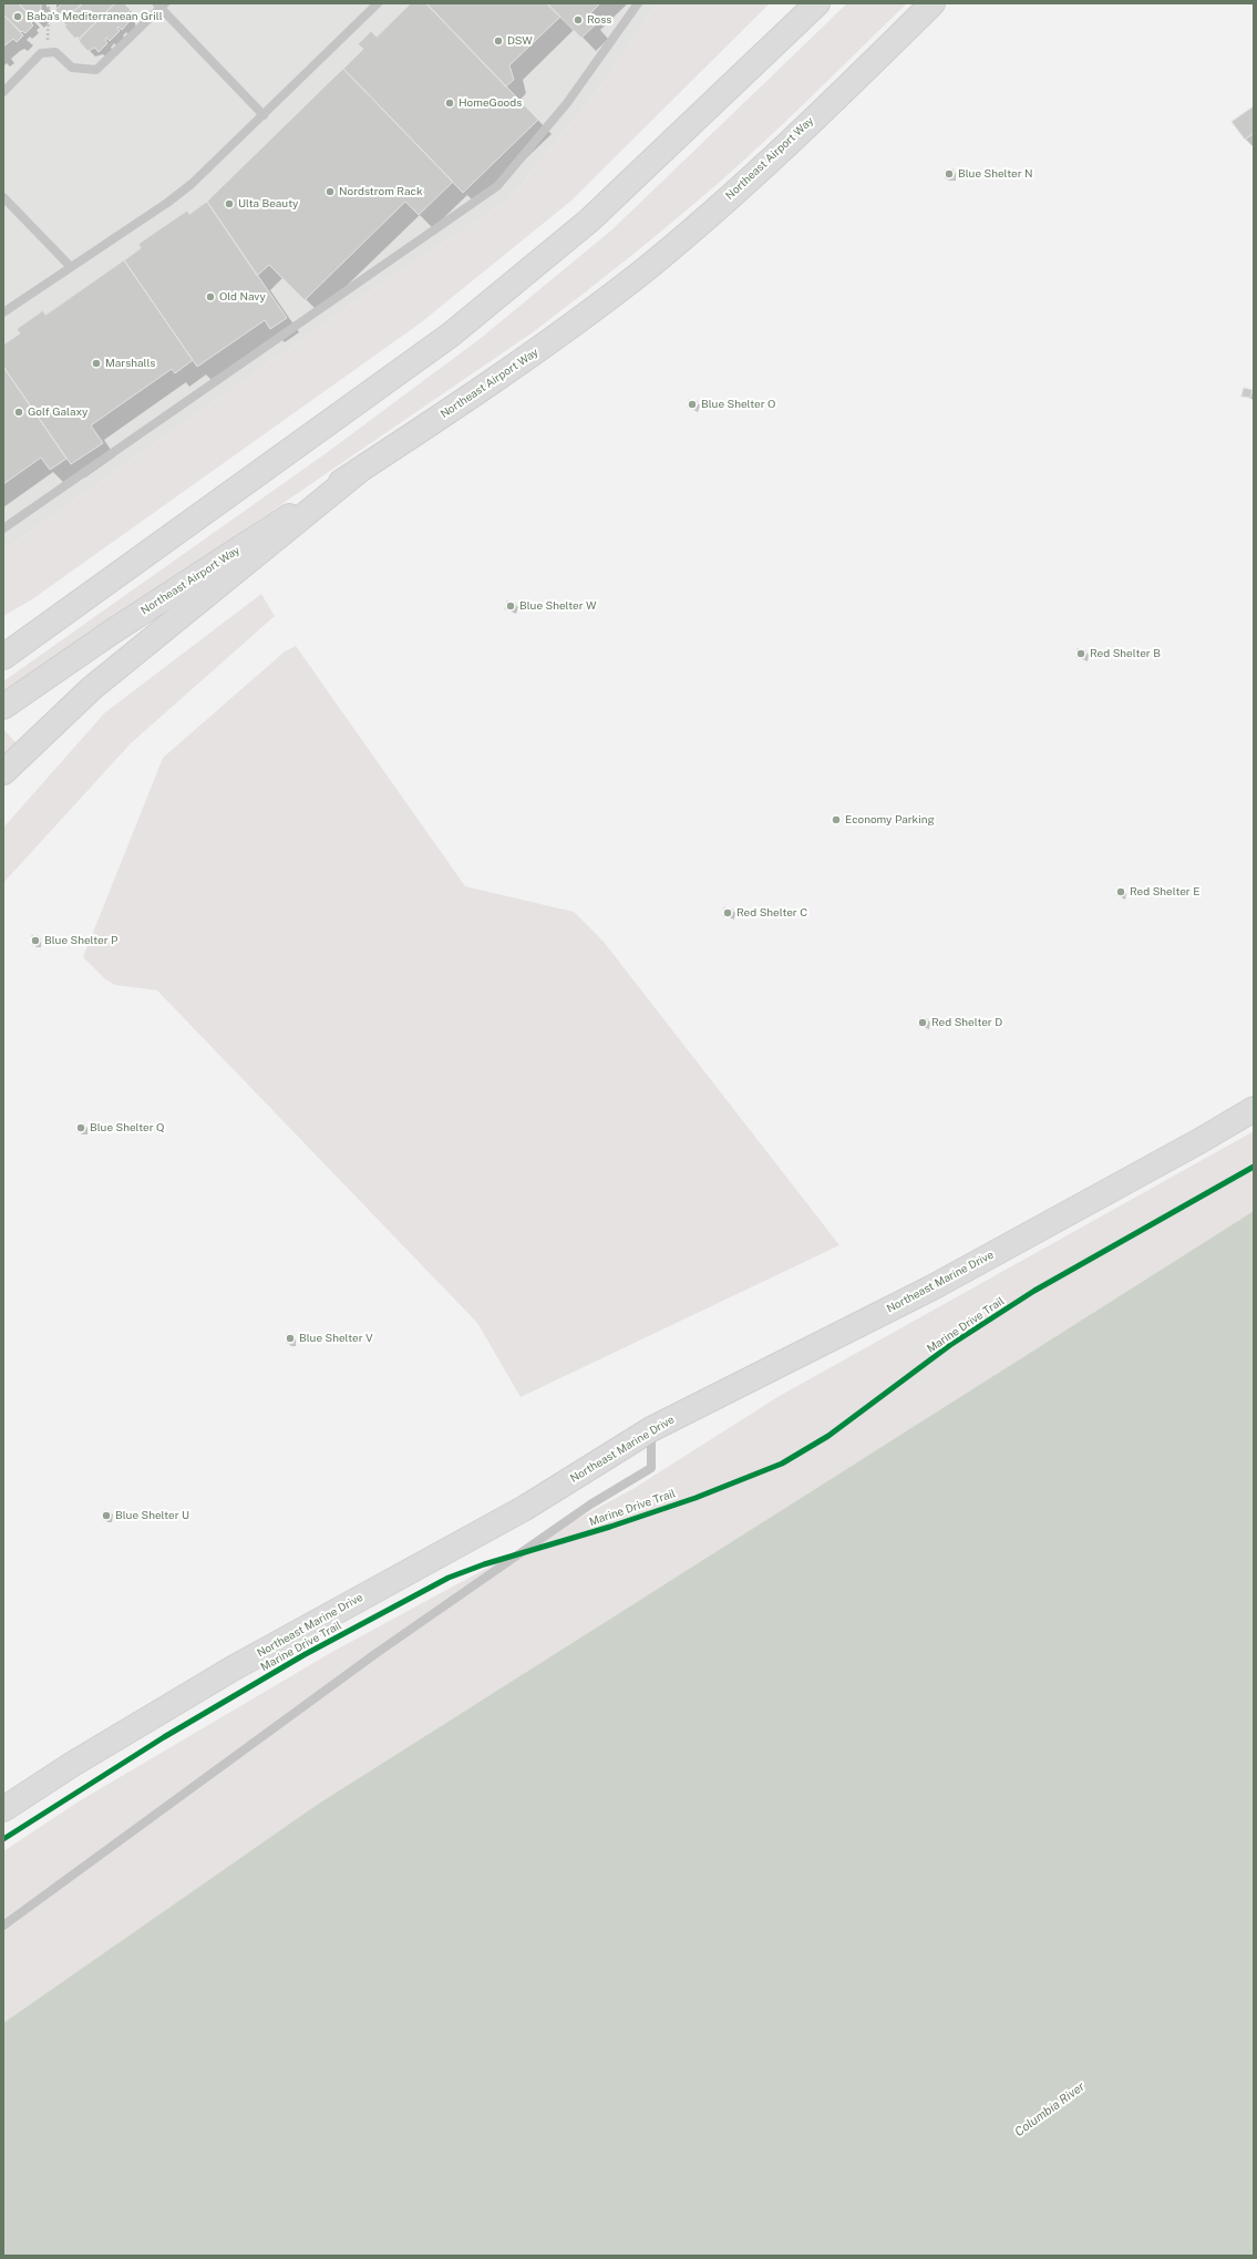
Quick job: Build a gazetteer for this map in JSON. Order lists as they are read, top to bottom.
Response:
{
  "streets": {
    "main road": ["Northeast Airport Way", "Northeast Marine Drive"],
    "cycle path": ["Marine Drive Trail"]
  },
  "water": ["Columbia River"],
  "places": [
    "Baba's Mediterranean Grill",
    "Ross",
    "DSW",
    "HomeGoods",
    "Blue Shelter N",
    "Nordstrom Rack",
    "Ulta Beauty",
    "Old Navy",
    "Marshalls",
    "Blue Shelter O",
    "Golf Galaxy",
    "Blue Shelter W",
    "Red Shelter B",
    "Economy Parking",
    "Red Shelter E",
    "Red Shelter C",
    "Blue Shelter P",
    "Red Shelter D",
    "Blue Shelter Q",
    "Blue Shelter V",
    "Blue Shelter U"
  ]
}
